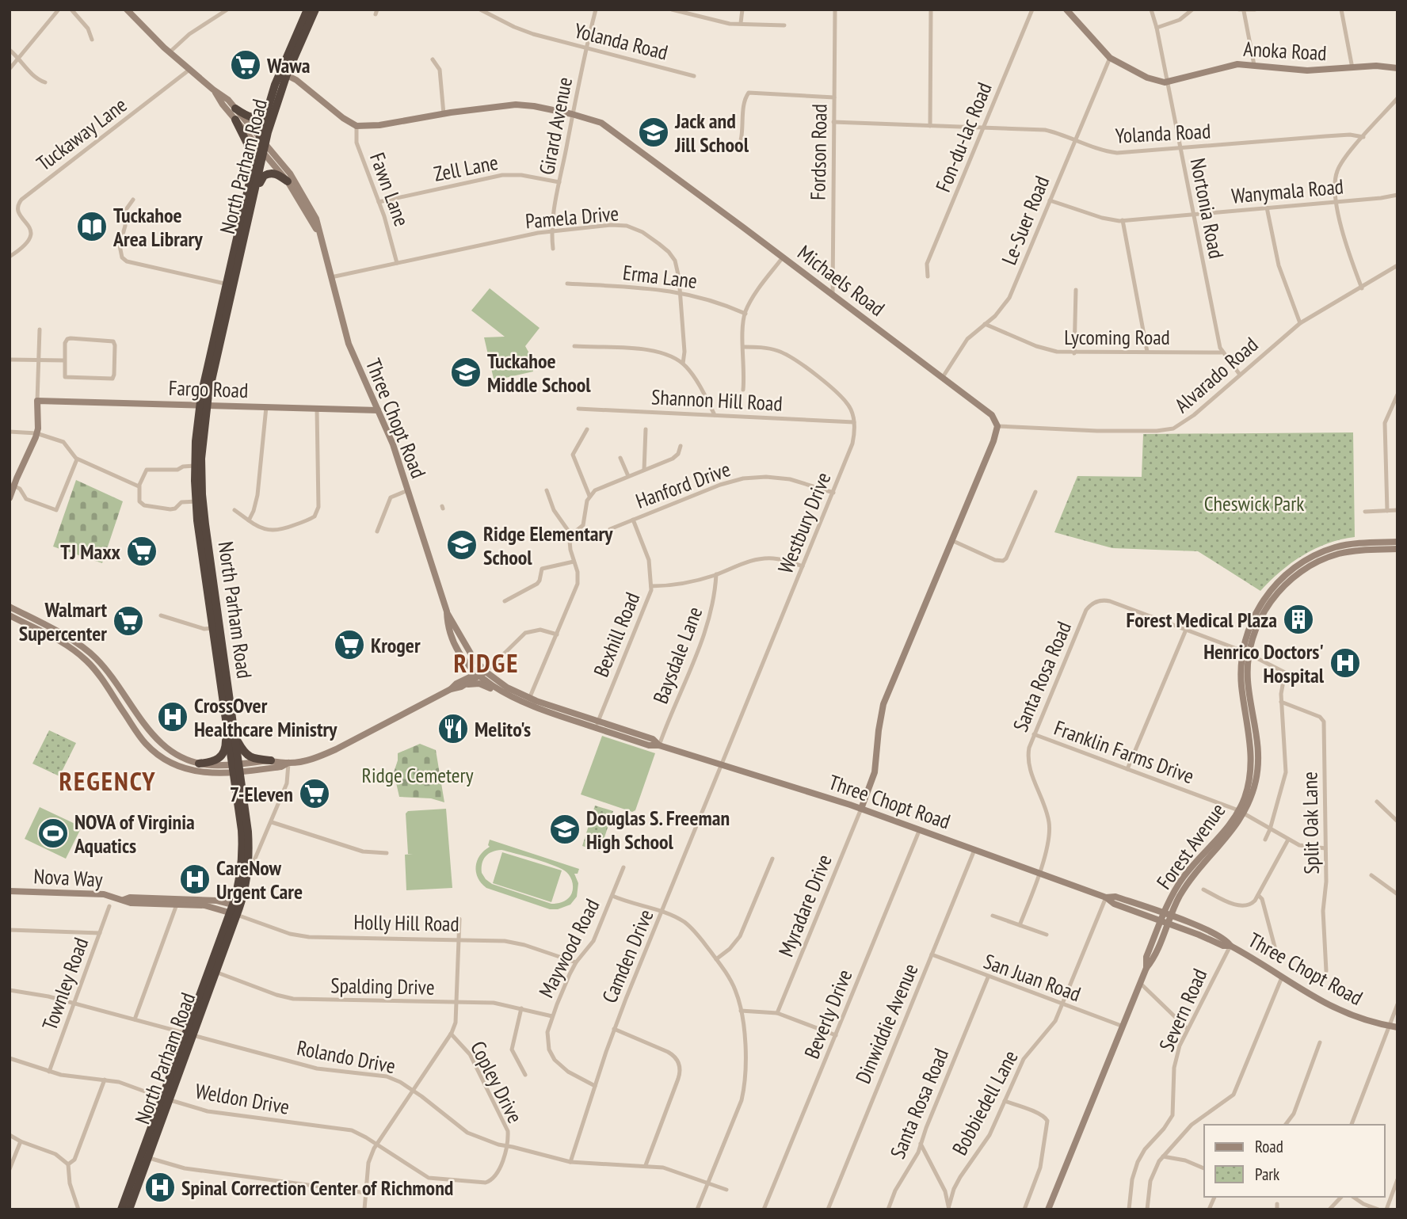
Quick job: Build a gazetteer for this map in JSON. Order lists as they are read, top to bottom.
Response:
{
  "streets": {
    "highway": ["North Parham Road"],
    "main road": [
      "Anoka Road",
      "Michaels Road",
      "Fargo Road",
      "Three Chopt Road",
      "Forest Avenue",
      "Nova Way",
      "Holly Hill Road"
    ],
    "street": [
      "Yolanda Road",
      "Girard Avenue",
      "Tuckaway Lane",
      "Fon-du-lac Road",
      "Fordson Road",
      "Zell Lane",
      "Fawn Lane",
      "Wanymala Road",
      "Nortonia Road",
      "Pamela Drive",
      "Le-Suer Road",
      "Erma Lane",
      "Lycoming Road",
      "Alvarado Road",
      "Shannon Hill Road",
      "Hanford Drive",
      "Westbury Drive",
      "Bexhill Road",
      "Baysdale Lane",
      "Santa Rosa Road",
      "Franklin Farms Drive",
      "Split Oak Lane",
      "Myradare Drive",
      "Maywood Road",
      "Camden Drive",
      "San Juan Road",
      "Townley Road",
      "Spalding Drive",
      "Severn Road",
      "Beverly Drive",
      "Dinwiddie Avenue",
      "Rolando Drive",
      "Copley Drive",
      "Weldon Drive",
      "Bobbiedell Lane"
    ]
  },
  "crossings": [
    ["Yolanda Road", "Girard Avenue"],
    ["Yolanda Road", "Fon-du-lac Road"],
    ["Yolanda Road", "Fordson Road"],
    ["Yolanda Road", "Nortonia Road"],
    ["Yolanda Road", "Le-Suer Road"],
    ["Anoka Road", "Nortonia Road"],
    ["Girard Avenue", "Zell Lane"],
    ["Girard Avenue", "Pamela Drive"],
    ["Girard Avenue", "Michaels Road"],
    ["Tuckaway Lane", "Three Chopt Road"],
    ["Fordson Road", "Michaels Road"],
    ["North Parham Road", "Fargo Road"],
    ["North Parham Road", "Three Chopt Road"],
    ["North Parham Road", "Holly Hill Road"],
    ["North Parham Road", "Spalding Drive"],
    ["North Parham Road", "Rolando Drive"],
    ["North Parham Road", "Weldon Drive"],
    ["Zell Lane", "Fawn Lane"],
    ["Fawn Lane", "Pamela Drive"],
    ["Fawn Lane", "Michaels Road"],
    ["Wanymala Road", "Nortonia Road"],
    ["Wanymala Road", "Le-Suer Road"],
    ["Nortonia Road", "Lycoming Road"],
    ["Nortonia Road", "Alvarado Road"],
    ["Pamela Drive", "Erma Lane"],
    ["Pamela Drive", "Three Chopt Road"],
    ["Le-Suer Road", "Michaels Road"],
    ["Le-Suer Road", "Lycoming Road"],
    ["Michaels Road", "Alvarado Road"],
    ["Fargo Road", "Three Chopt Road"],
    ["Shannon Hill Road", "Westbury Drive"],
    ["Three Chopt Road", "Westbury Drive"],
    ["Three Chopt Road", "Bexhill Road"],
    ["Three Chopt Road", "Baysdale Lane"],
    ["Three Chopt Road", "Santa Rosa Road"],
    ["Three Chopt Road", "Forest Avenue"],
    ["Three Chopt Road", "Myradare Drive"],
    ["Three Chopt Road", "Camden Drive"],
    ["Three Chopt Road", "Severn Road"],
    ["Three Chopt Road", "Beverly Drive"],
    ["Three Chopt Road", "Dinwiddie Avenue"],
    ["Three Chopt Road", "Bobbiedell Lane"],
    ["Hanford Drive", "Westbury Drive"],
    ["Hanford Drive", "Bexhill Road"],
    ["Westbury Drive", "Camden Drive"],
    ["Santa Rosa Road", "Franklin Farms Drive"],
    ["Santa Rosa Road", "San Juan Road"],
    ["Franklin Farms Drive", "Split Oak Lane"],
    ["Franklin Farms Drive", "Forest Avenue"],
    ["Forest Avenue", "San Juan Road"],
    ["Nova Way", "Holly Hill Road"],
    ["Holly Hill Road", "Maywood Road"],
    ["Maywood Road", "Camden Drive"],
    ["Maywood Road", "Spalding Drive"],
    ["Camden Drive", "Rolando Drive"],
    ["San Juan Road", "Dinwiddie Avenue"],
    ["San Juan Road", "Bobbiedell Lane"],
    ["Townley Road", "Rolando Drive"],
    ["Townley Road", "Weldon Drive"],
    ["Rolando Drive", "Copley Drive"],
    ["Copley Drive", "Weldon Drive"]
  ],
  "districts": ["RIDGE", "REGENCY"],
  "parks": ["Cheswick Park", "Ridge Cemetery"],
  "places": {
    "supermarket": [
      "Wawa",
      "TJ Maxx",
      "Walmart Supercenter",
      "Kroger",
      "7-Eleven"
    ],
    "school or university": [
      "Jack and Jill School",
      "Tuckahoe Middle School",
      "Ridge Elementary School",
      "Douglas S. Freeman High School"
    ],
    "library": ["Tuckahoe Area Library"],
    "building": ["Forest Medical Plaza"],
    "hospital": [
      "Henrico Doctors' Hospital",
      "CrossOver Healthcare Ministry",
      "CareNow Urgent Care",
      "Spinal Correction Center of Richmond"
    ],
    "restaurant": ["Melito's"],
    "sports": ["NOVA of Virginia Aquatics"]
  },
  "legend": ["Road", "Park"]
}
